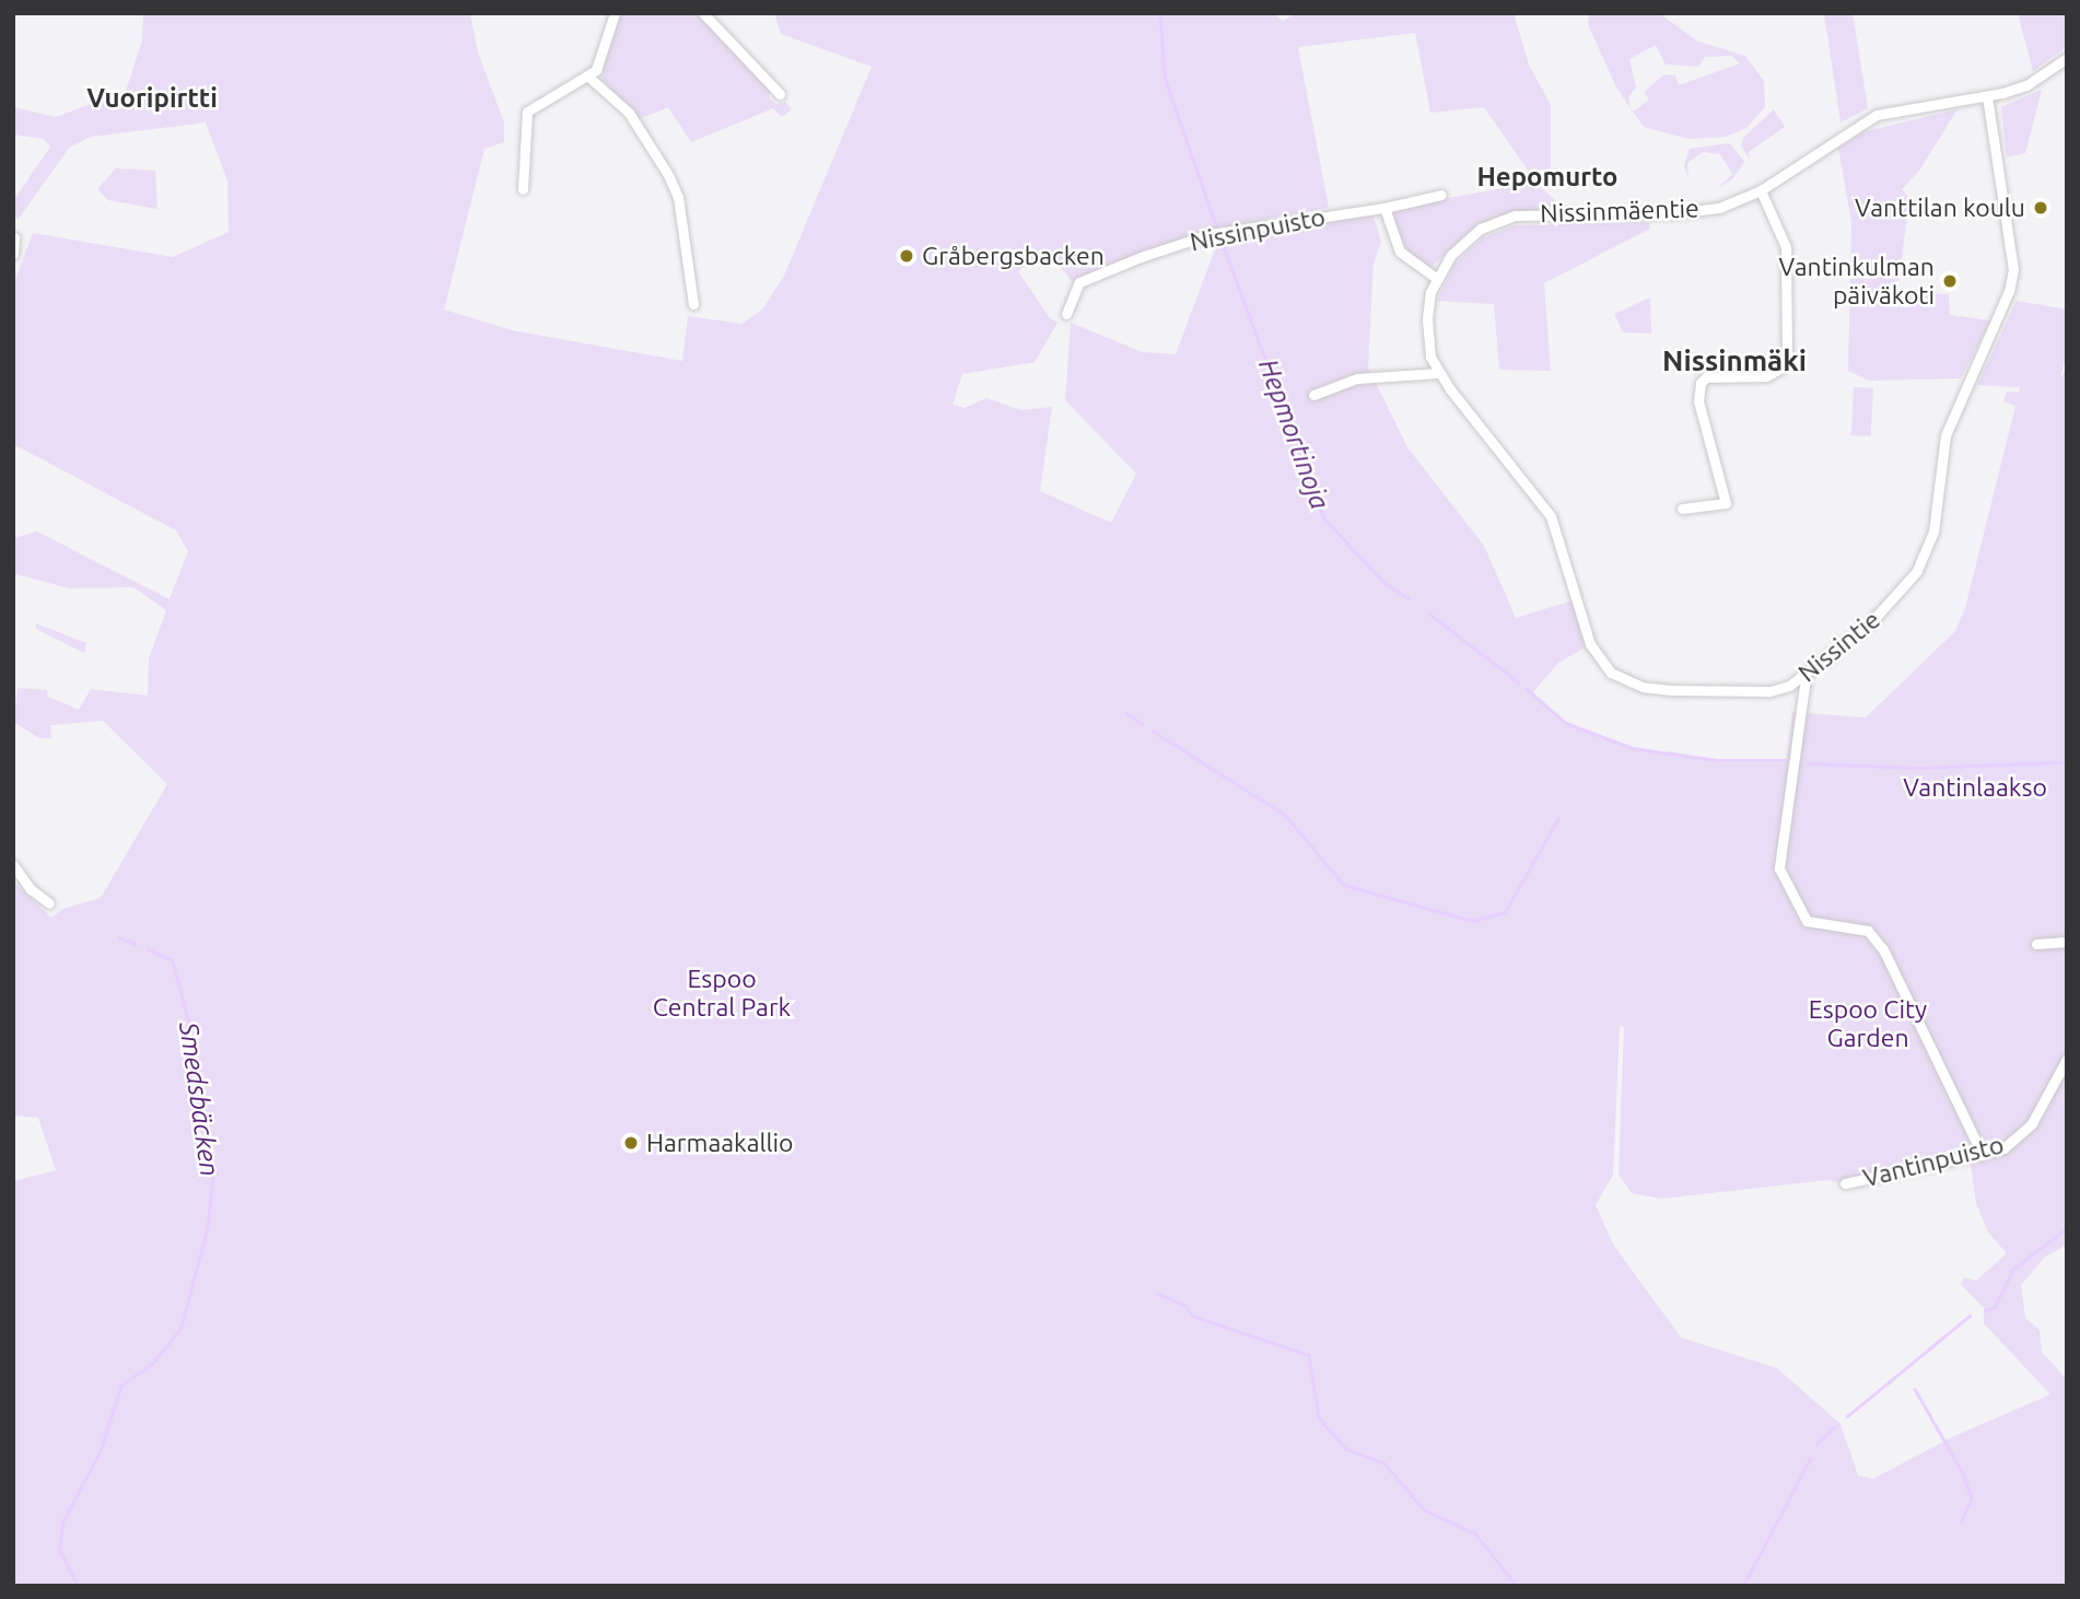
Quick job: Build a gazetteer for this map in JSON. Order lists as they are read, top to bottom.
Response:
{
  "streets": {
    "street": [
      "Nissinmäentie",
      "Nissinpuisto",
      "Nissintie",
      "Vantinpuisto"
    ]
  },
  "crossings": [
    ["Nissinmäentie", "Nissintie"]
  ],
  "districts": ["Vuoripirtti", "Hepomurto", "Nissinmäki"],
  "water": ["Hepmortinoja", "Smedsbäcken"],
  "parks": ["Vantinlaakso", "Espoo Central Park", "Espoo City Garden"],
  "places": [
    "Vanttilan koulu",
    "Gråbergsbacken",
    "Vantinkulman päiväkoti",
    "Harmaakallio"
  ]
}
